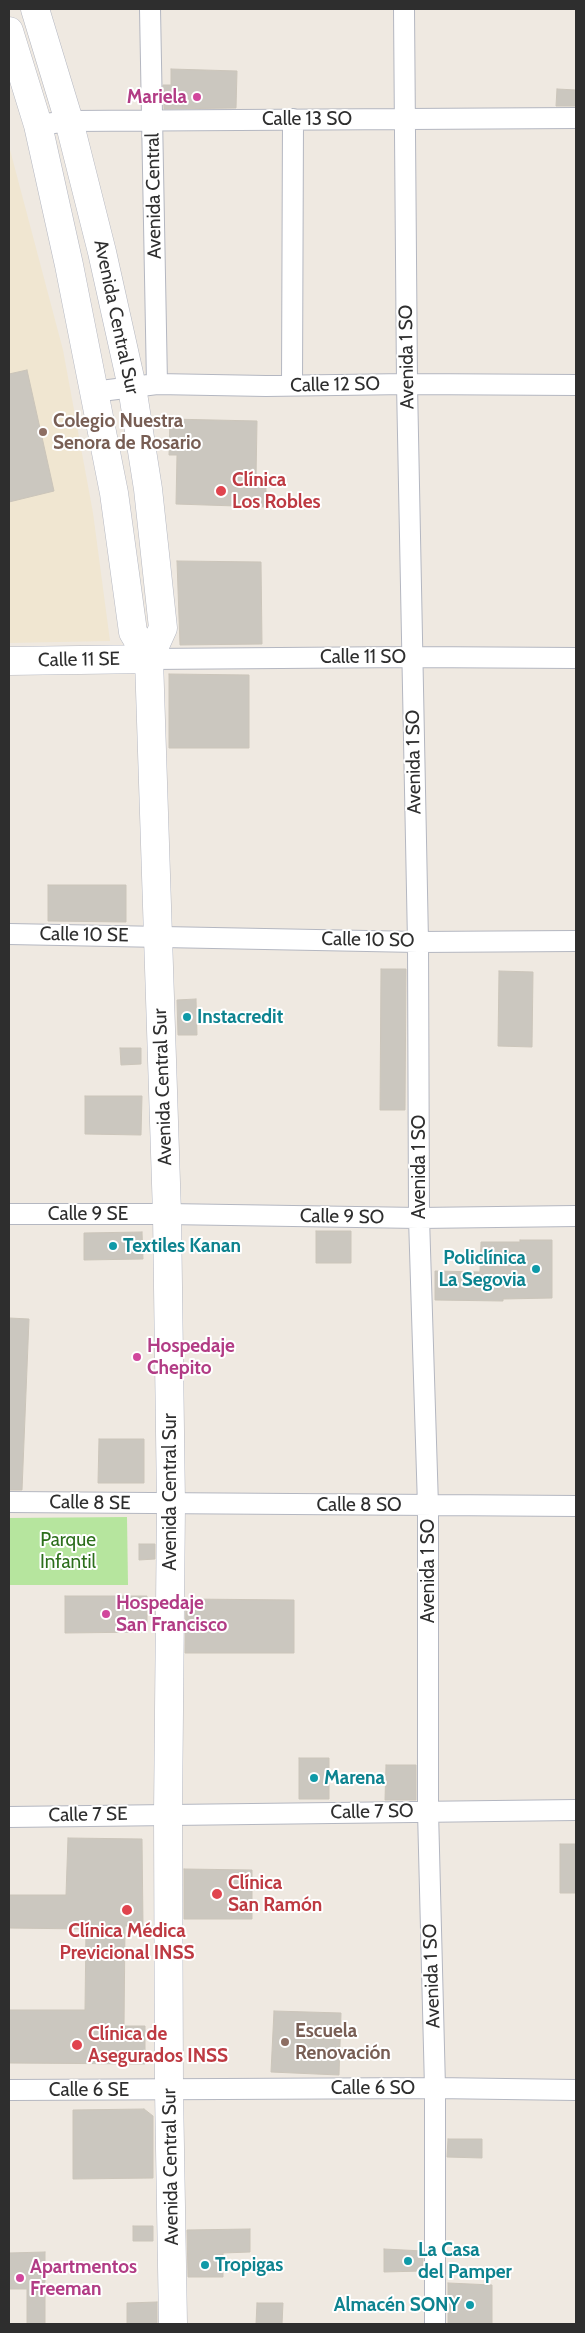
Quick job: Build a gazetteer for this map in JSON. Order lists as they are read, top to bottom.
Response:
{
  "streets": {
    "street": [
      "Calle 13 SO",
      "Avenida Central",
      "Avenida Central Sur",
      "Avenida 1 SO",
      "Calle 12 SO",
      "Calle 11 SO",
      "Calle 11 SE",
      "Calle 10 SE",
      "Calle 10 SO",
      "Calle 9 SE",
      "Calle 9 SO",
      "Calle 8 SE",
      "Calle 8 SO",
      "Calle 7 SO",
      "Calle 7 SE",
      "Calle 6 SO",
      "Calle 6 SE"
    ]
  },
  "crossings": [
    ["Calle 13 SO", "Avenida Central"],
    ["Calle 13 SO", "Avenida Central Sur"],
    ["Calle 13 SO", "Avenida 1 SO"],
    ["Avenida Central", "Avenida Central Sur"],
    ["Avenida Central", "Calle 12 SO"],
    ["Avenida Central Sur", "Calle 12 SO"],
    ["Avenida Central Sur", "Calle 11 SO"],
    ["Avenida Central Sur", "Calle 11 SE"],
    ["Avenida Central Sur", "Calle 10 SE"],
    ["Avenida Central Sur", "Calle 10 SO"],
    ["Avenida Central Sur", "Calle 9 SE"],
    ["Avenida Central Sur", "Calle 9 SO"],
    ["Avenida Central Sur", "Calle 8 SE"],
    ["Avenida Central Sur", "Calle 8 SO"],
    ["Avenida Central Sur", "Calle 7 SO"],
    ["Avenida Central Sur", "Calle 7 SE"],
    ["Avenida Central Sur", "Calle 6 SO"],
    ["Avenida Central Sur", "Calle 6 SE"],
    ["Avenida 1 SO", "Calle 12 SO"],
    ["Avenida 1 SO", "Calle 11 SO"],
    ["Avenida 1 SO", "Calle 10 SO"],
    ["Avenida 1 SO", "Calle 9 SO"],
    ["Avenida 1 SO", "Calle 8 SO"],
    ["Avenida 1 SO", "Calle 7 SO"],
    ["Avenida 1 SO", "Calle 6 SO"],
    ["Calle 11 SO", "Calle 11 SE"],
    ["Calle 10 SE", "Calle 10 SO"],
    ["Calle 9 SE", "Calle 9 SO"],
    ["Calle 8 SE", "Calle 8 SO"],
    ["Calle 7 SO", "Calle 7 SE"],
    ["Calle 6 SO", "Calle 6 SE"]
  ],
  "parks": ["Parque Infantil"],
  "places": [
    "Mariela",
    "Colegio Nuestra Senora de Rosario",
    "Clínica Los Robles",
    "Instacredit",
    "Textiles Kanan",
    "Policlínica La Segovia",
    "Hospedaje Chepito",
    "Hospedaje San Francisco",
    "Marena",
    "Clínica San Ramón",
    "Clínica Médica Previcional INSS",
    "Escuela Renovación",
    "Clínica de Asegurados INSS",
    "La Casa del Pamper",
    "Tropigas",
    "Apartmentos Freeman",
    "Almacén SONY"
  ]
}
